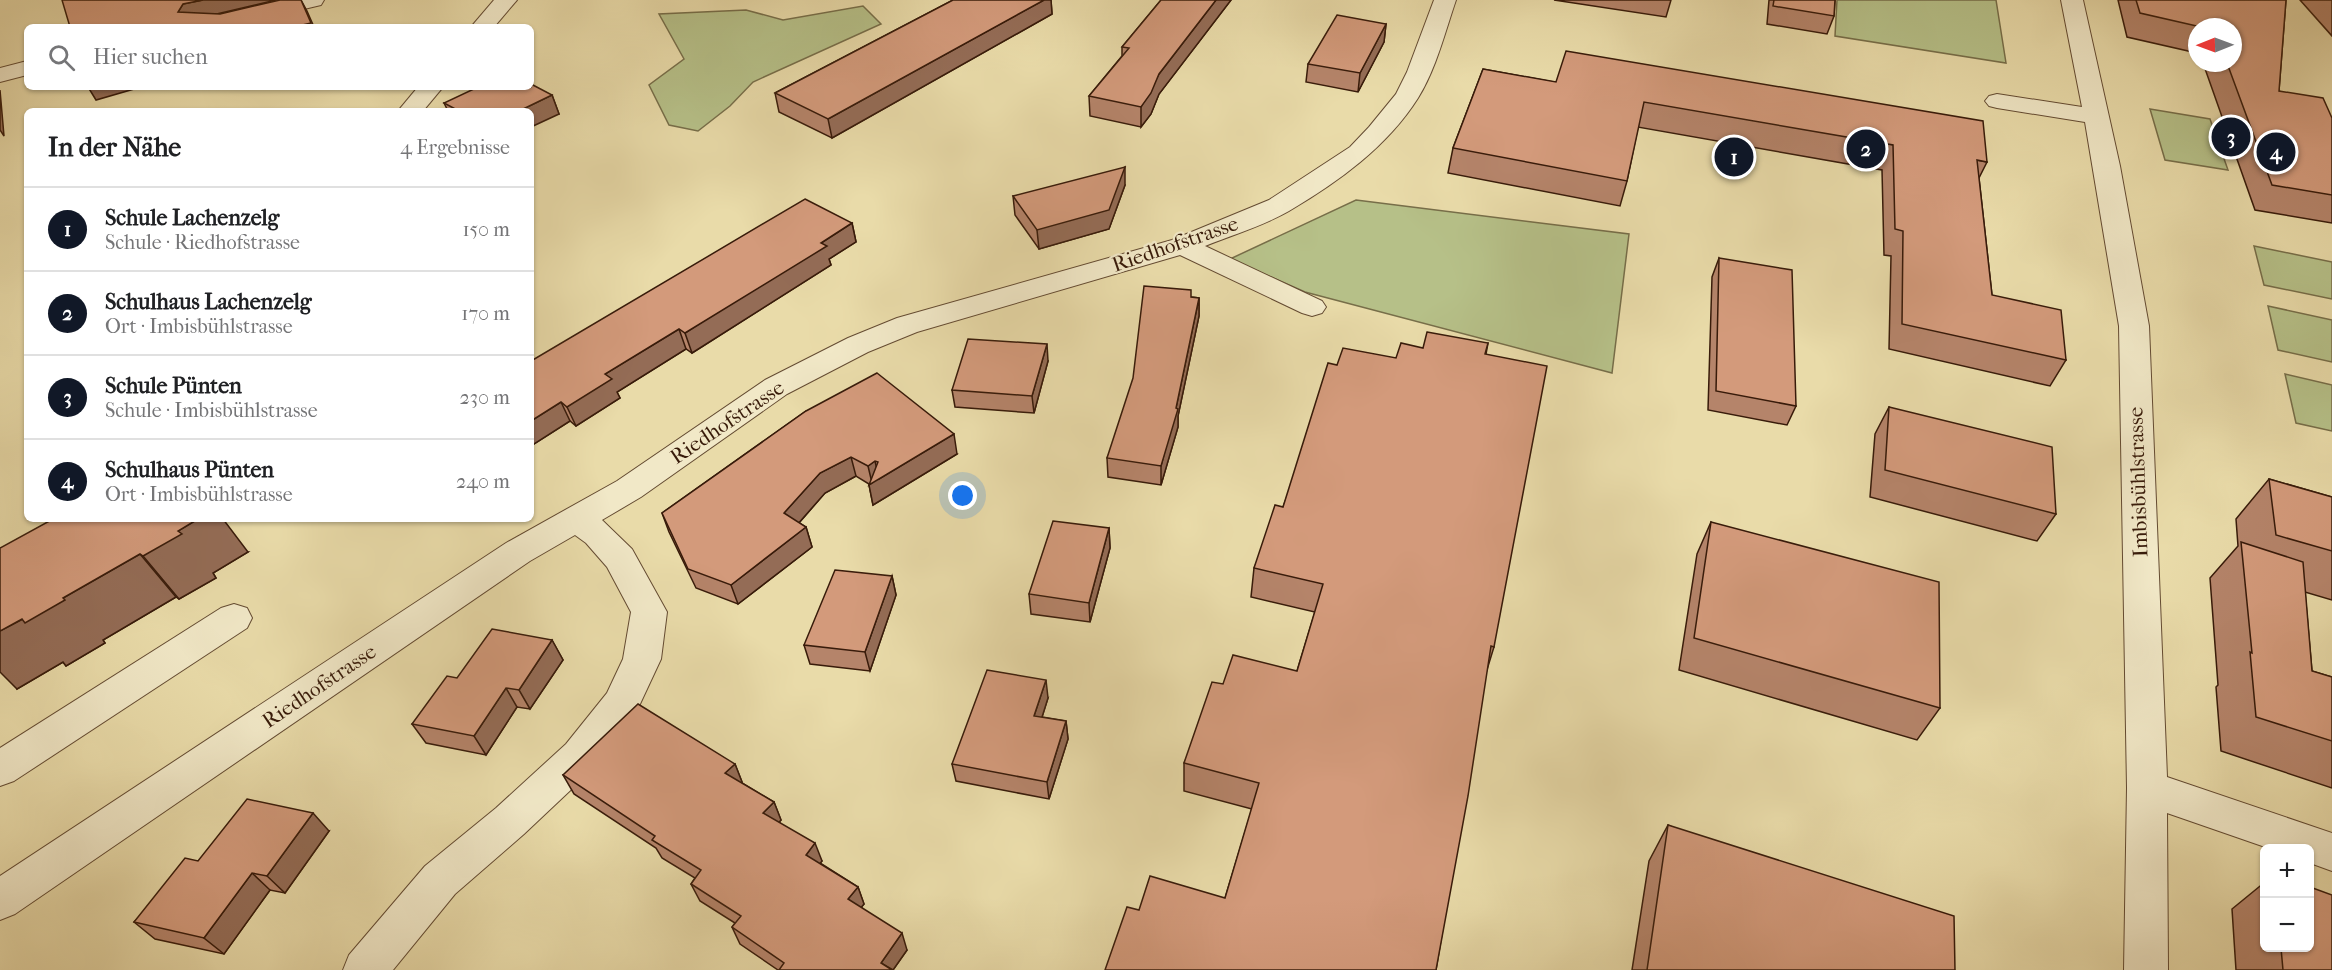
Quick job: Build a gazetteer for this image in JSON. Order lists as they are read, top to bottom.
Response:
{
  "streets": {
    "street": ["Riedhofstrasse", "Imbisbühlstrasse"]
  },
  "north": "left",
  "page": {
    "search": "Hier suchen",
    "heading": ["In der Nähe", "4 Ergebnisse"],
    "pins": [
      "3",
      "2",
      "4",
      "1"
    ],
    "list": [
      {
        "mark": "1",
        "name": "Schule Lachenzelg",
        "note": "Schule · Riedhofstrasse",
        "value": "150 m"
      },
      {
        "mark": "2",
        "name": "Schulhaus Lachenzelg",
        "note": "Ort · Imbisbühlstrasse",
        "value": "170 m"
      },
      {
        "mark": "3",
        "name": "Schule Pünten",
        "note": "Schule · Imbisbühlstrasse",
        "value": "230 m"
      },
      {
        "mark": "4",
        "name": "Schulhaus Pünten",
        "note": "Ort · Imbisbühlstrasse",
        "value": "240 m"
      }
    ],
    "map_buttons": ["+", "−"]
  }
}
